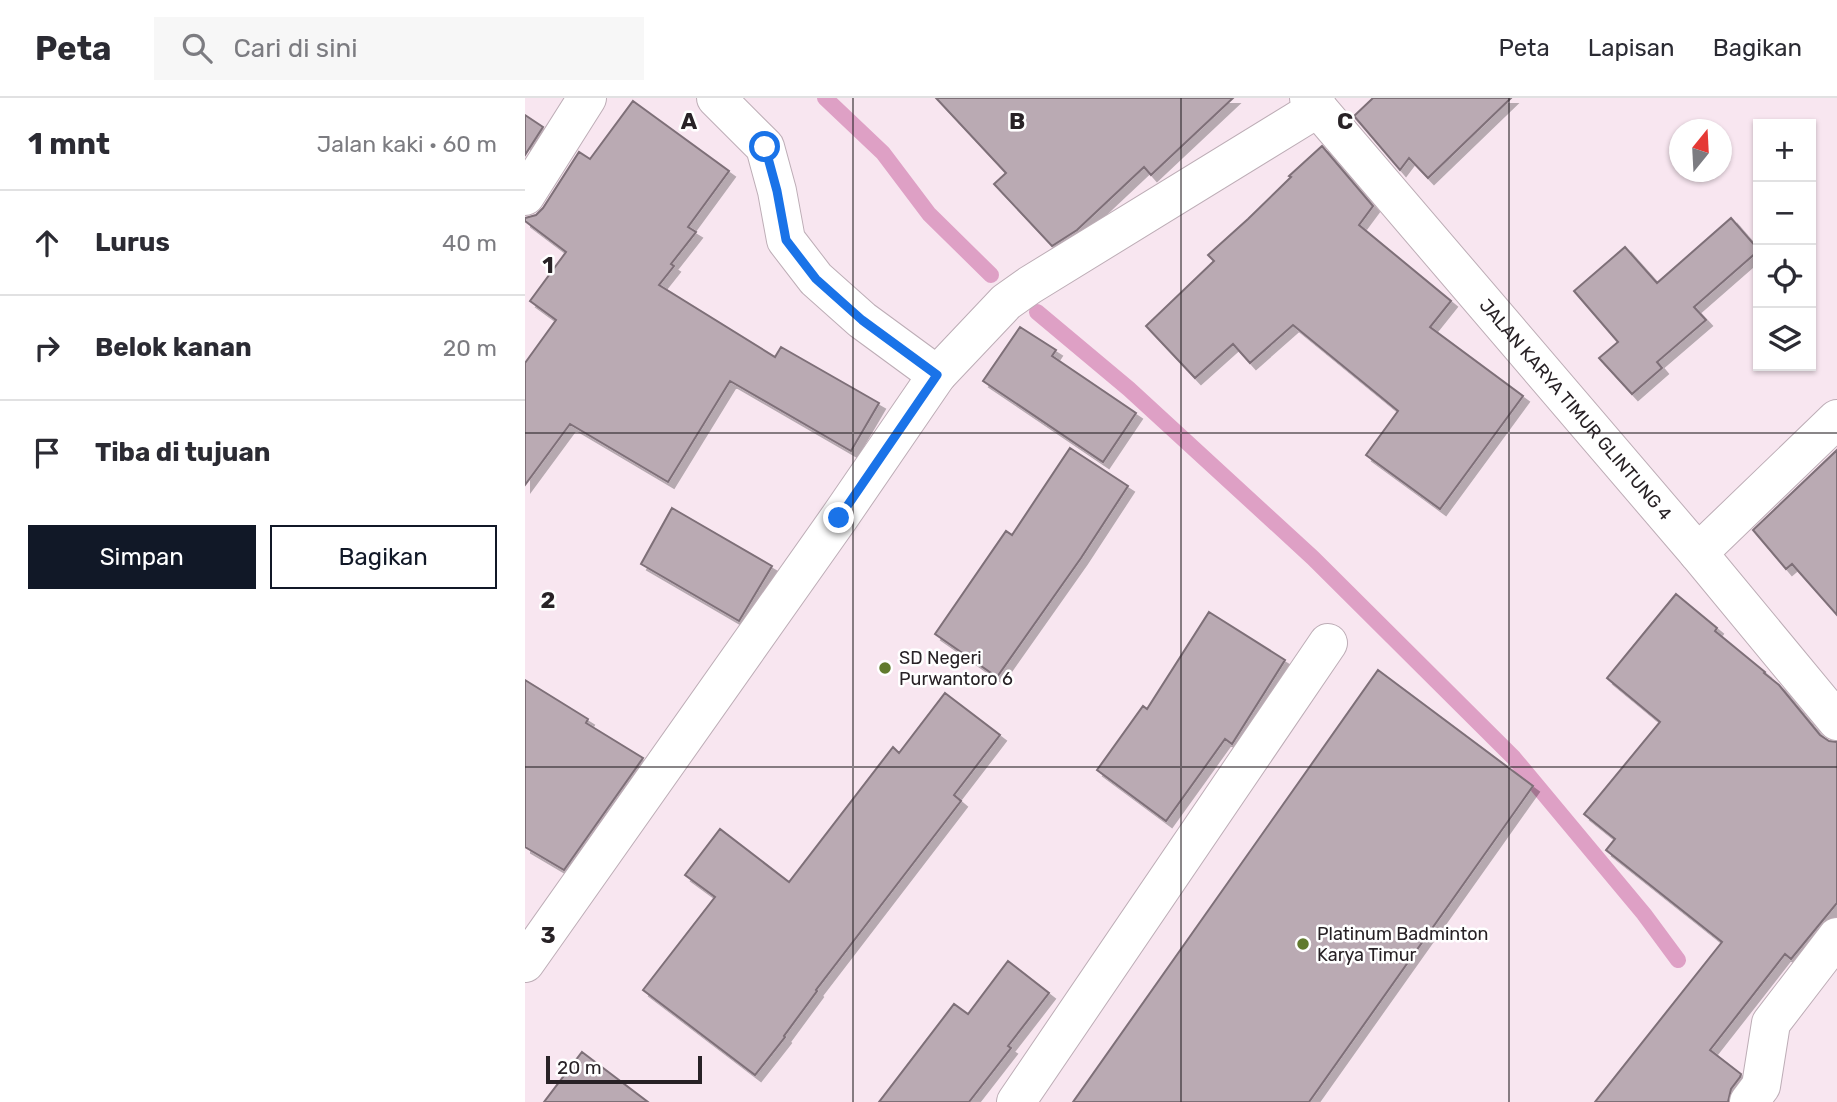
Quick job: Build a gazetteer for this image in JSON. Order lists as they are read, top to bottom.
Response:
{
  "streets": {
    "street": ["JALAN KARYA TIMUR GLINTUNG 4"]
  },
  "places": ["SD Negeri Purwantoro 6", "Platinum Badminton Karya Timur"],
  "scale_bar": "20 m",
  "north": "top",
  "page": {
    "header": "Peta",
    "search": "Cari di sini",
    "nav": ["Peta", "Lapisan", "Bagikan"],
    "heading": ["1 mnt", "Jalan kaki · 60 m"],
    "map_buttons": ["+", "−"],
    "list": [
      ["Lurus", "40 m"],
      ["Belok kanan", "20 m"],
      "Tiba di tujuan"
    ],
    "buttons": ["Simpan", "Bagikan"],
    "scale": "20 m"
  },
  "grid": {
    "columns": ["A", "B", "C"],
    "rows": ["1", "2", "3"]
  }
}
